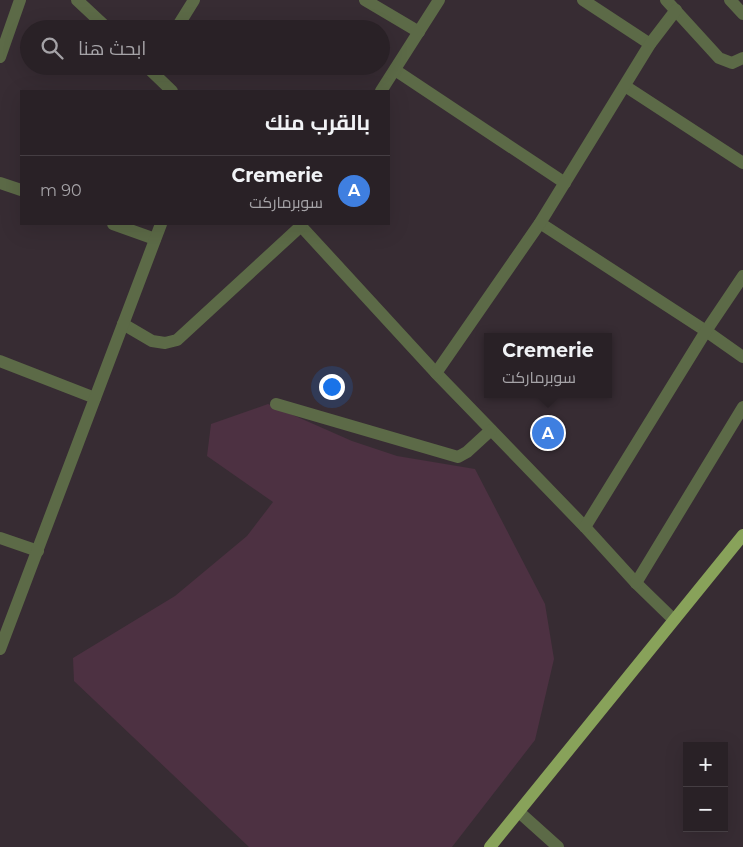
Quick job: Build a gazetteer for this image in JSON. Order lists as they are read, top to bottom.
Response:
{
  "page": {
    "search": "ابحث هنا",
    "heading": "بالقرب منك",
    "list": [
      {
        "mark": "A",
        "name": "Cremerie",
        "note": "سوبرماركت",
        "value": "90 m"
      }
    ],
    "popup": ["Cremerie", "سوبرماركت"],
    "pins": "A",
    "map_buttons": ["+", "−"]
  }
}
